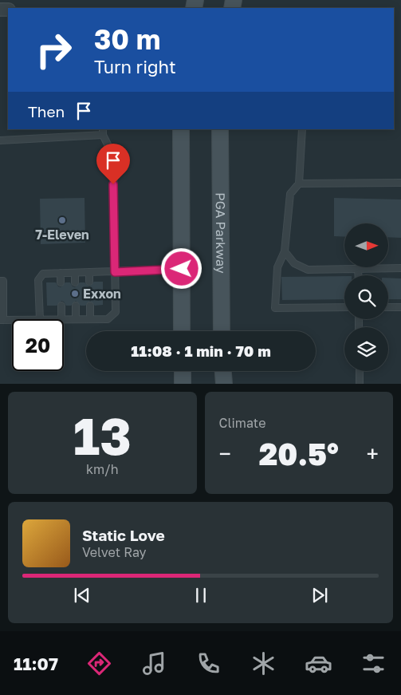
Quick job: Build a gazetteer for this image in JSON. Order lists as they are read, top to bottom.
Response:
{
  "streets": {
    "main road": ["PGA Parkway"]
  },
  "places": ["7-Eleven", "Exxon"],
  "north": "right",
  "page": {
    "turn": ["30 m", "Turn right"],
    "then": "Then",
    "limit": "20",
    "trip": "11:08 · 1 min · 70 m",
    "tile": [
      ["13", "km/h"],
      "Climate"
    ],
    "heat": ["−", "20.5°", "+"],
    "song": ["Static Love", "Velvet Ray"],
    "tabs": "11:07"
  }
}
